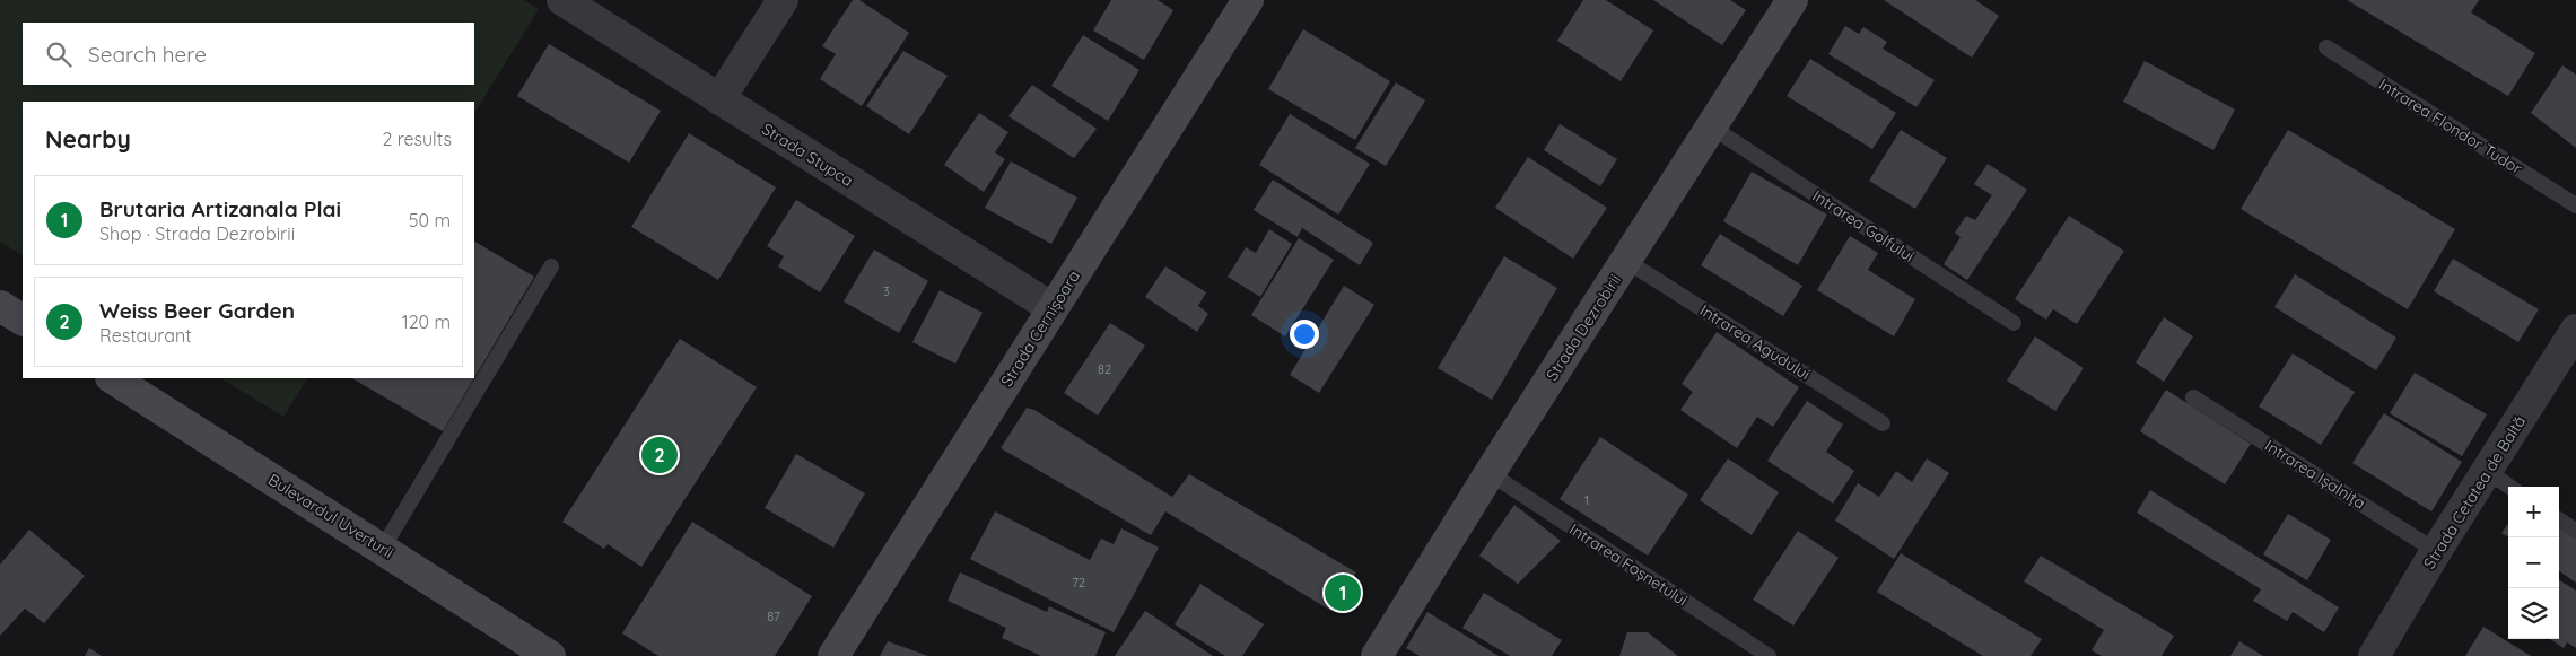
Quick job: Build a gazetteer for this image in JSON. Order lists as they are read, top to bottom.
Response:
{
  "streets": {
    "street": [
      "Strada Stupca",
      "Strada Dezrobirii",
      "Strada Cernișoara",
      "Strada Cetatea de Baltă",
      "Bulevardul Uverturii"
    ],
    "lane": [
      "Intrarea Flondor Tudor",
      "Intrarea Golfului",
      "Intrarea Agudului",
      "Intrarea Ișalnița",
      "Intrarea Foșnetului"
    ]
  },
  "crossings": [
    ["Strada Stupca", "Strada Cernișoara"],
    ["Intrarea Golfului", "Strada Dezrobirii"],
    ["Strada Dezrobirii", "Intrarea Agudului"],
    ["Strada Dezrobirii", "Intrarea Foșnetului"],
    ["Intrarea Ișalnița", "Strada Cetatea de Baltă"]
  ],
  "house_numbers": [
    "3",
    "82",
    "1",
    "72",
    "87"
  ],
  "page": {
    "search": "Search here",
    "heading": ["Nearby", "2 results"],
    "list": [
      {
        "mark": "1",
        "name": "Brutaria Artizanala Plai",
        "note": "Shop · Strada Dezrobirii",
        "value": "50 m"
      },
      {
        "mark": "2",
        "name": "Weiss Beer Garden",
        "note": "Restaurant",
        "value": "120 m"
      }
    ],
    "pins": ["2", "1"],
    "map_buttons": ["+", "−"]
  }
}
